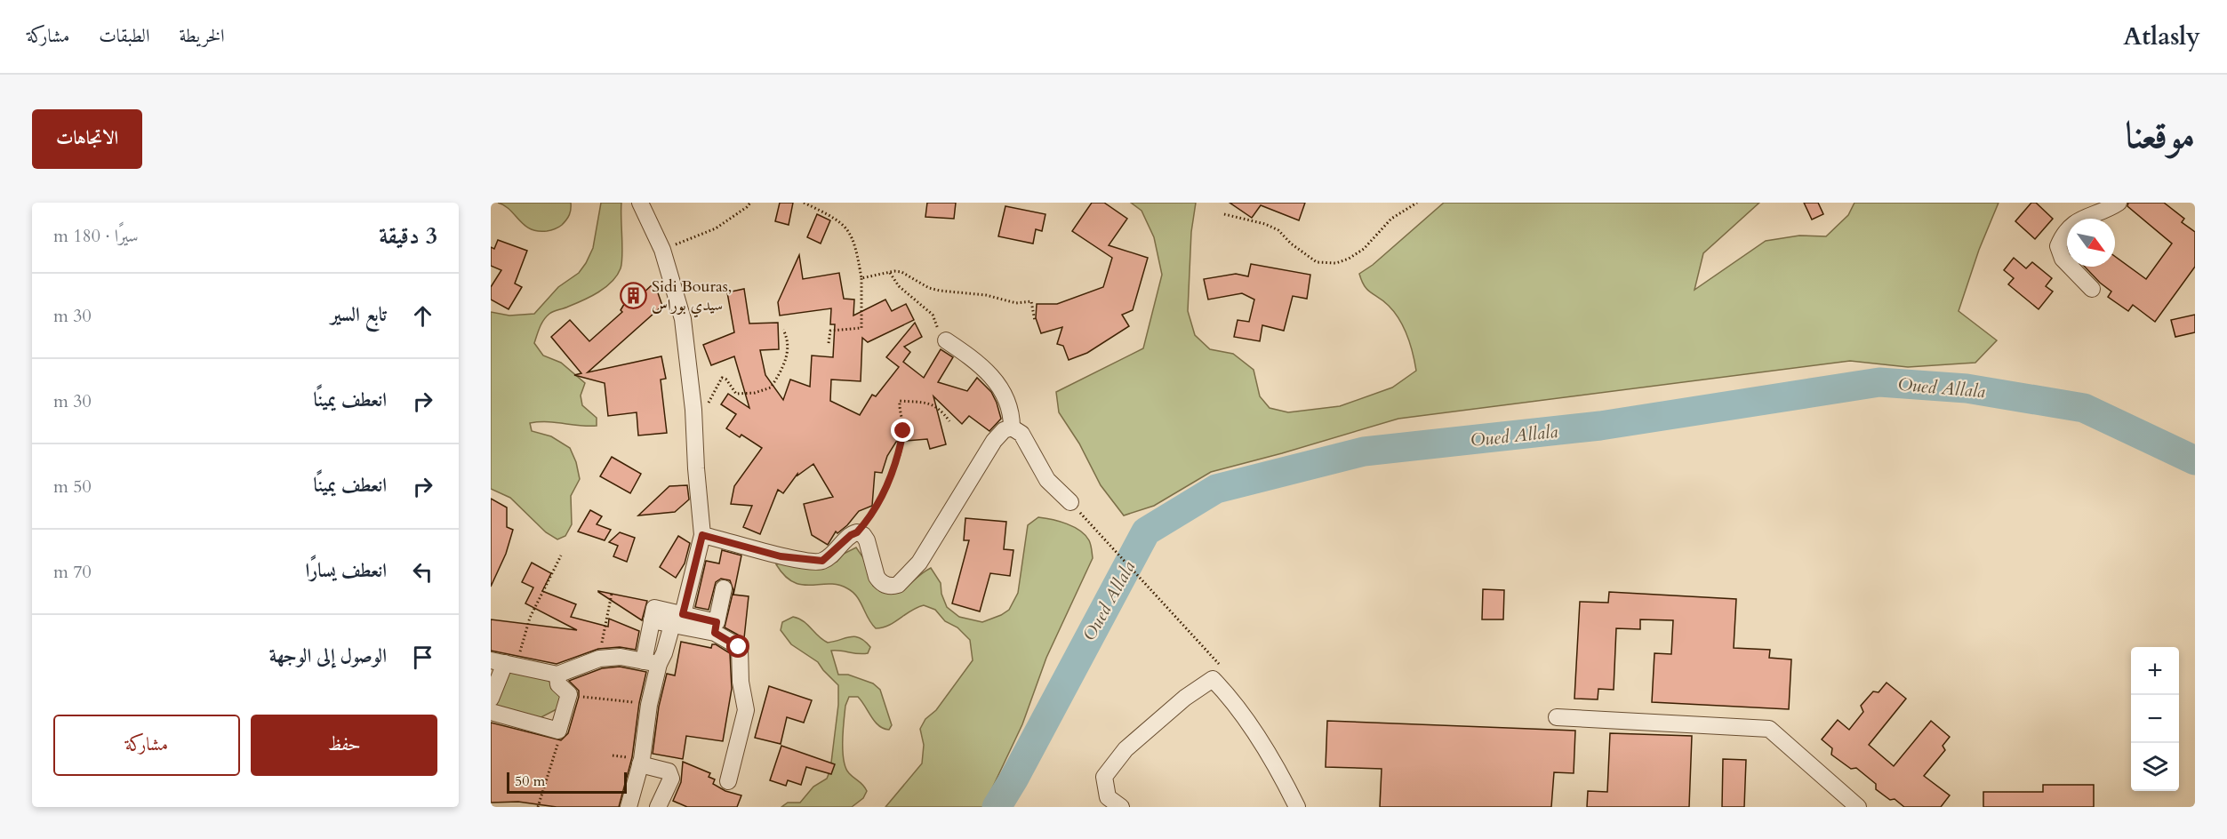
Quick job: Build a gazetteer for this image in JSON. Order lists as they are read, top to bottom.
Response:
{
  "water": ["Oued Allala"],
  "places": {
    "building": ["Sidi Bouras, سيدي بوراس"]
  },
  "scale_bar": "50 m",
  "north": "bottom right",
  "page": {
    "header": "Atlasly",
    "nav": ["الخريطة", "الطبقات", "مشاركة"],
    "title": "موقعنا",
    "buttons": [
      "الاتجاهات",
      ["حفظ", "مشاركة"]
    ],
    "heading": ["3 دقيقة", "سيرًا · 180 m"],
    "list": [
      ["تابع السير", "30 m"],
      ["انعطف يمينًا", "30 m"],
      ["انعطف يمينًا", "50 m"],
      ["انعطف يسارًا", "70 m"],
      "الوصول إلى الوجهة"
    ],
    "map_buttons": ["+", "−"],
    "scale": "50 m"
  }
}
